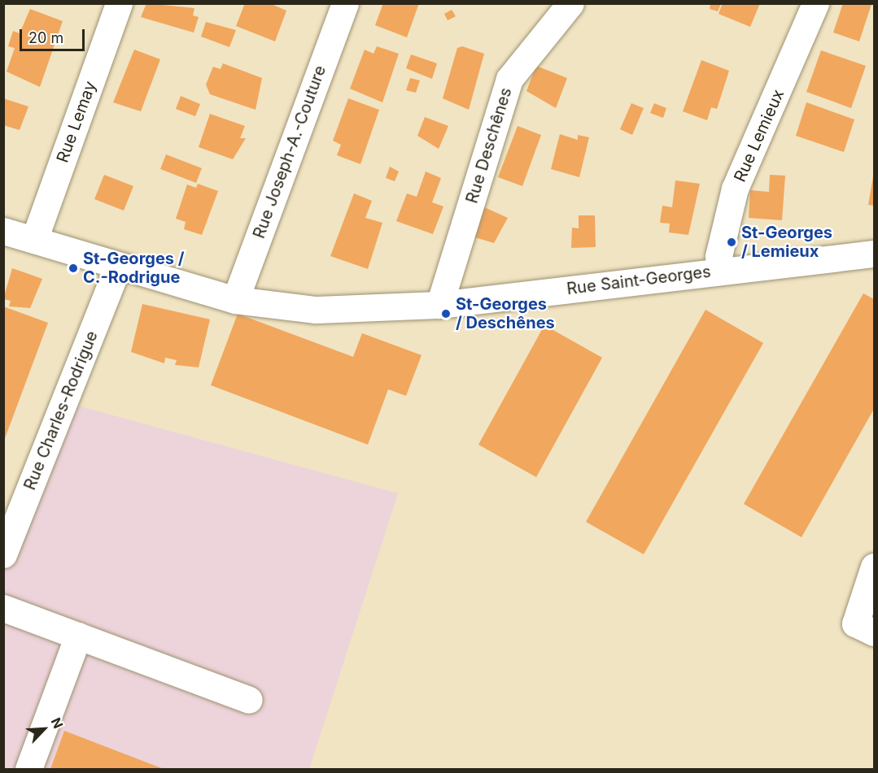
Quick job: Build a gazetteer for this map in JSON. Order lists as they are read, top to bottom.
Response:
{
  "streets": {
    "street": [
      "Rue Lemay",
      "Rue Lemieux",
      "Rue Deschênes",
      "Rue Joseph-A.-Couture",
      "Rue Saint-Georges",
      "Rue Charles-Rodrigue"
    ]
  },
  "crossings": [
    ["Rue Lemay", "Rue Saint-Georges"],
    ["Rue Lemieux", "Rue Saint-Georges"],
    ["Rue Deschênes", "Rue Saint-Georges"],
    ["Rue Joseph-A.-Couture", "Rue Saint-Georges"],
    ["Rue Saint-Georges", "Rue Charles-Rodrigue"]
  ],
  "places": ["St-Georges / Lemieux", "St-Georges / C.-Rodrigue", "St-Georges / Deschênes"],
  "scale_bar": "20 m",
  "north": "top right"
}
